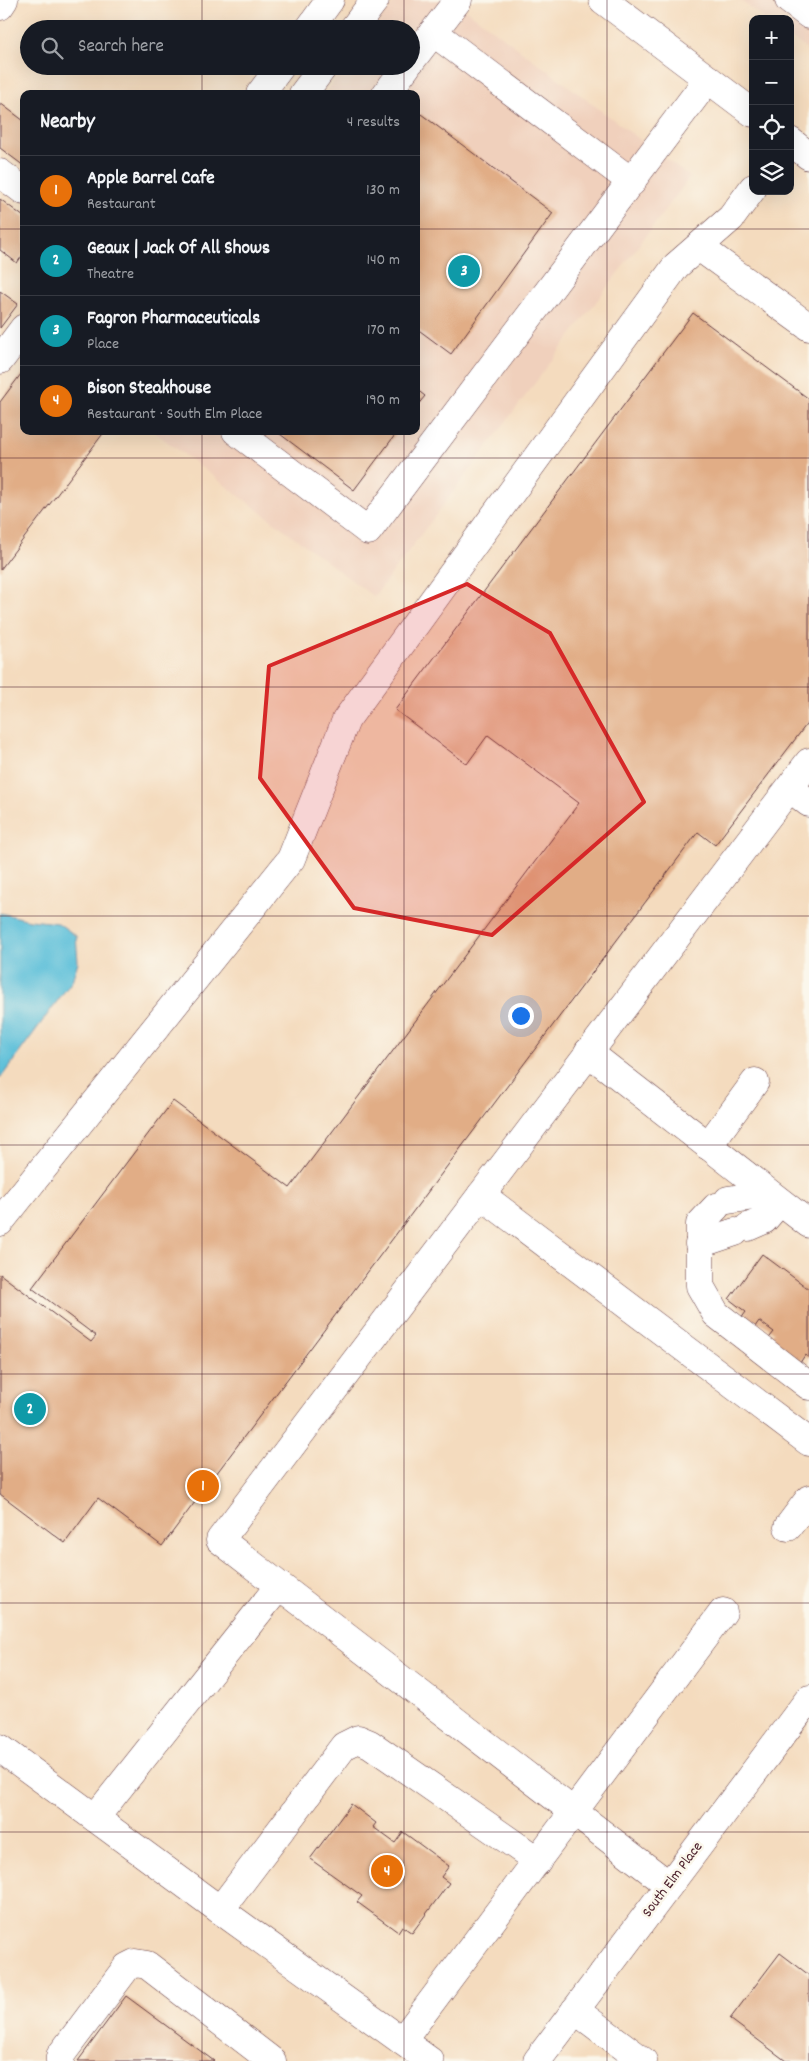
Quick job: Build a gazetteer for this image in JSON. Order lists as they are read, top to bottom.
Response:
{
  "streets": {
    "main road": ["South Elm Place"]
  },
  "page": {
    "map_buttons": ["+", "−"],
    "search": "Search here",
    "heading": ["Nearby", "4 results"],
    "list": [
      {
        "mark": "1",
        "name": "Apple Barrel Cafe",
        "note": "Restaurant",
        "value": "130 m"
      },
      {
        "mark": "2",
        "name": "Geaux | Jack Of All Shows",
        "note": "Theatre",
        "value": "140 m"
      },
      {
        "mark": "3",
        "name": "Fagron Pharmaceuticals",
        "note": "Place",
        "value": "170 m"
      },
      {
        "mark": "4",
        "name": "Bison Steakhouse",
        "note": "Restaurant · South Elm Place",
        "value": "190 m"
      }
    ],
    "pins": [
      "3",
      "2",
      "1",
      "4"
    ]
  }
}
